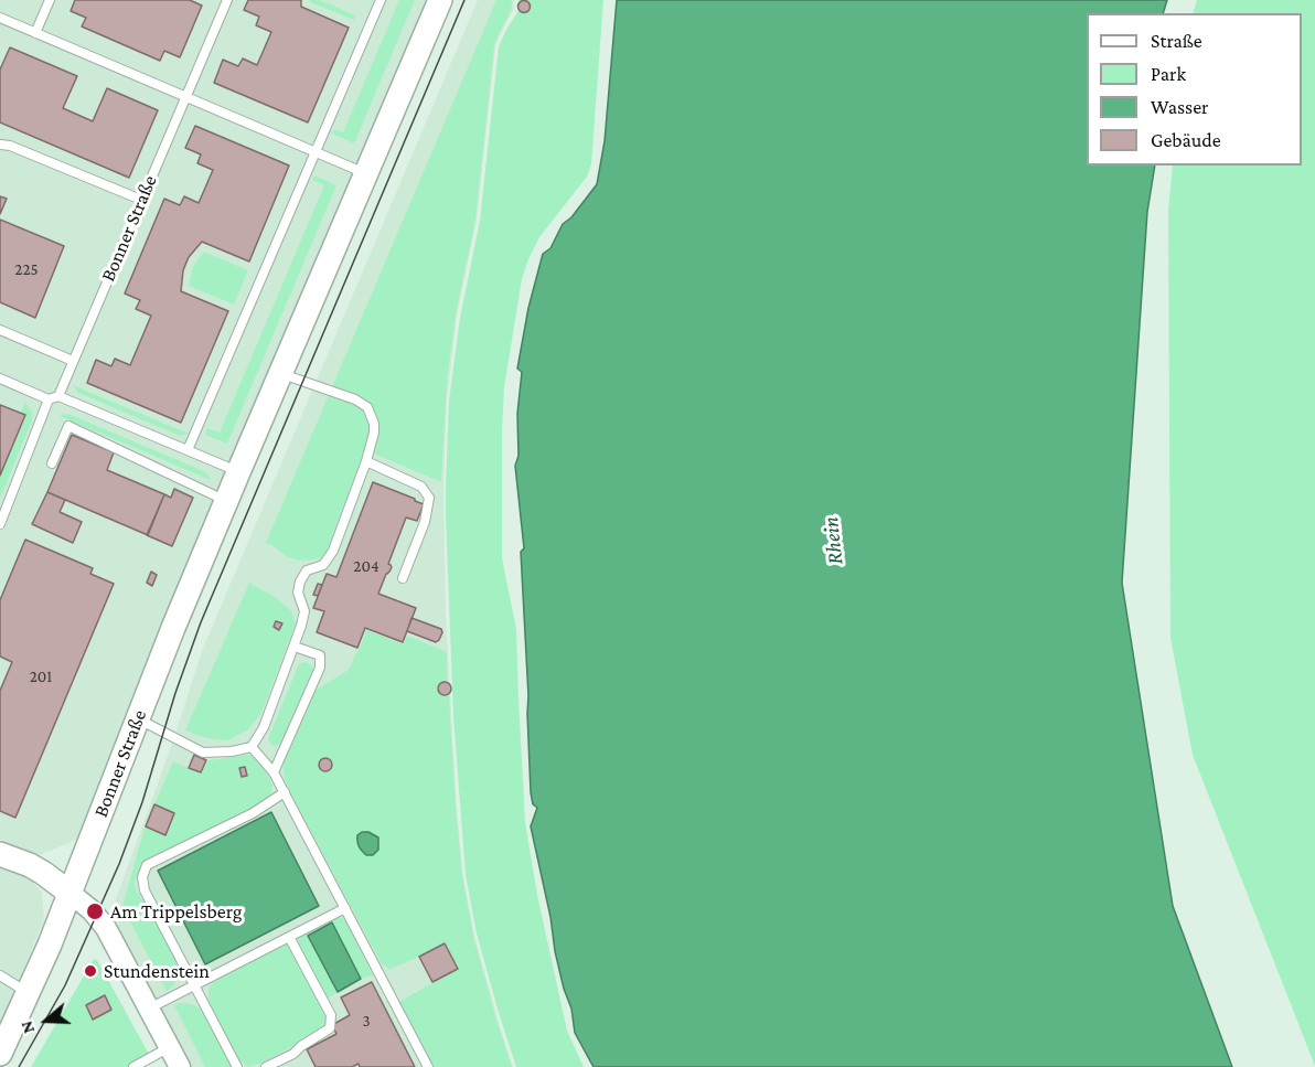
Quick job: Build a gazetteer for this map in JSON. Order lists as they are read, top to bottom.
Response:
{
  "streets": {
    "main road": ["Bonner Straße"]
  },
  "water": ["Rhein"],
  "places": ["Am Trippelsberg", "Stundenstein"],
  "house_numbers": [
    "225",
    "204",
    "201",
    "3"
  ],
  "legend": [
    "Straße",
    "Park",
    "Wasser",
    "Gebäude"
  ],
  "north": "left"
}
